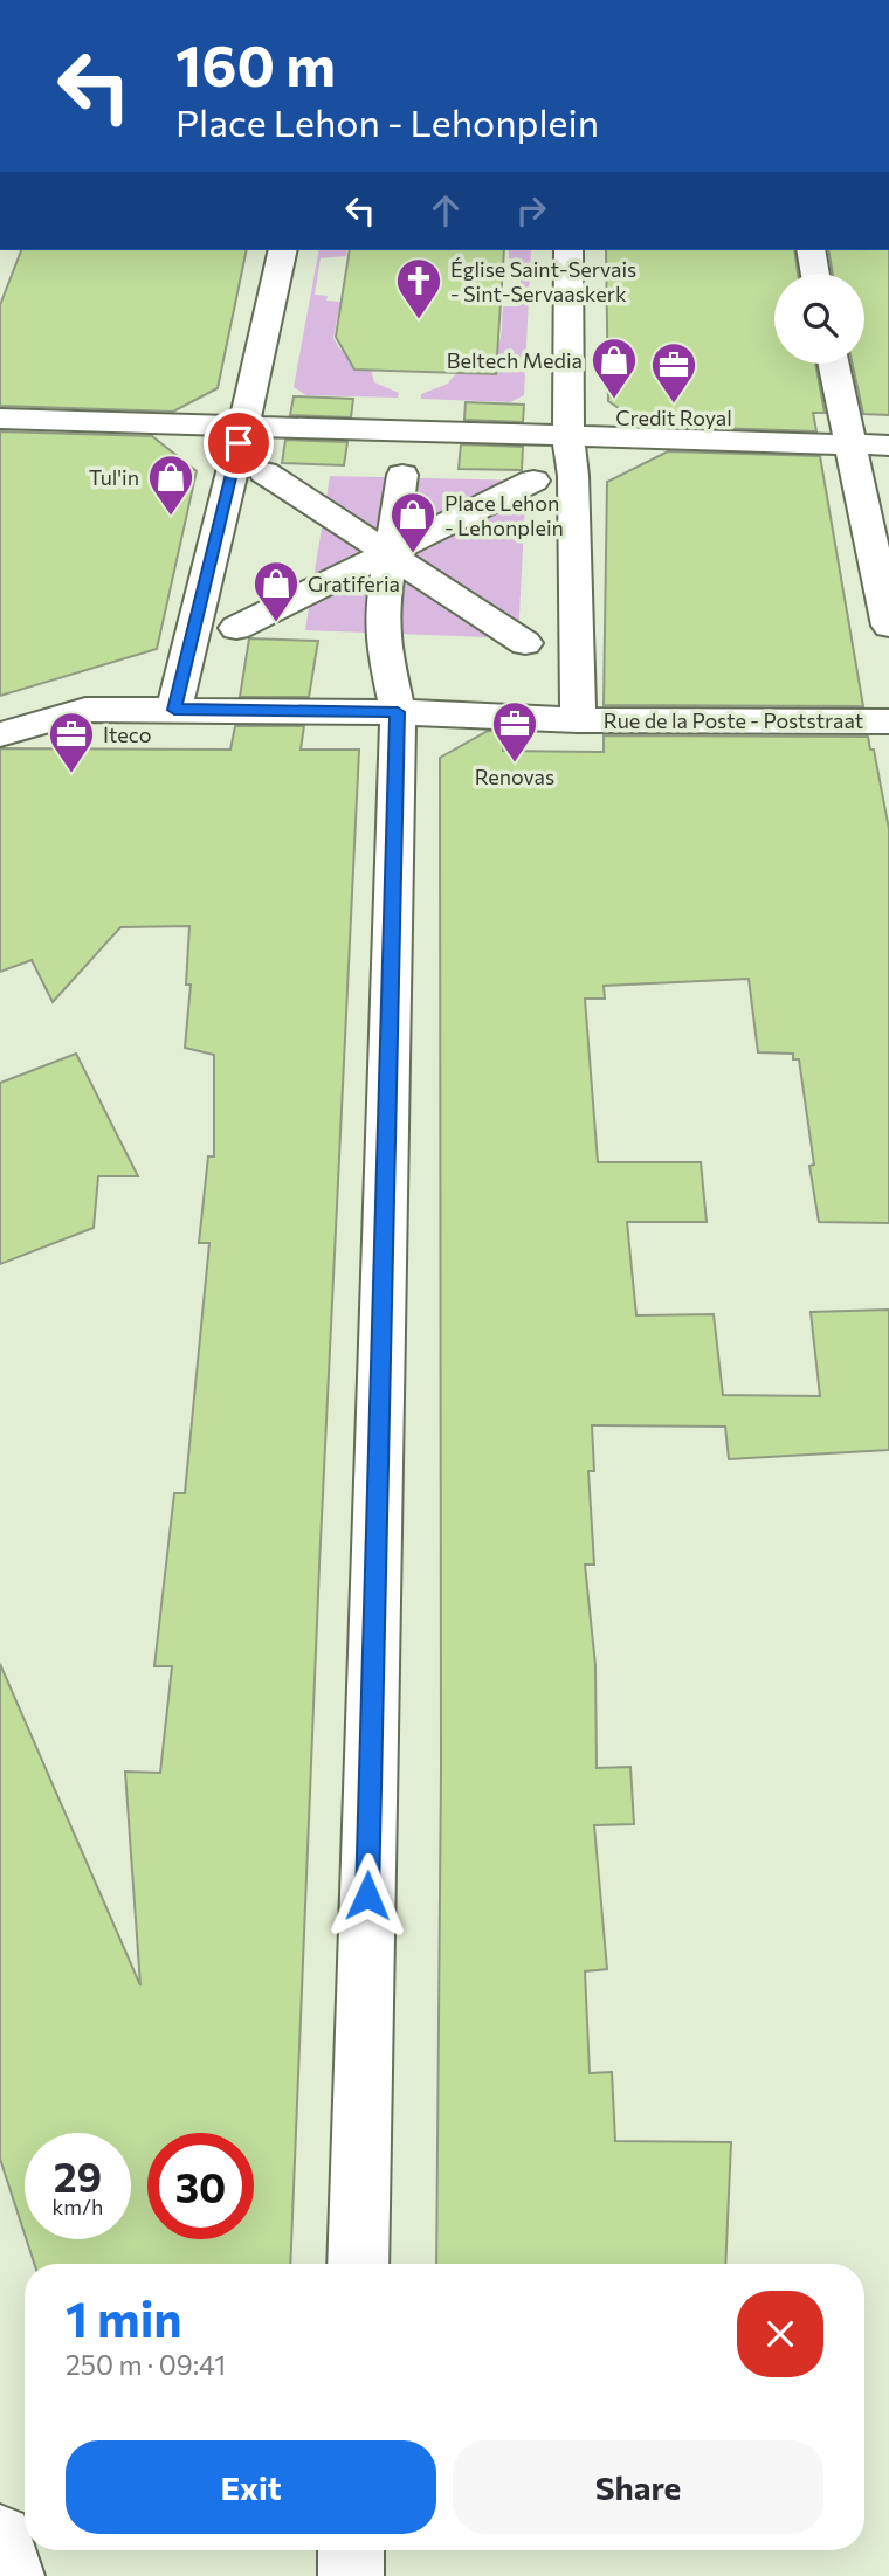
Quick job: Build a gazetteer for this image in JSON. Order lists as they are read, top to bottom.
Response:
{
  "streets": {
    "street": ["Rue de la Poste - Poststraat"]
  },
  "places": {
    "church": ["Église Saint-Servais - Sint-Servaaskerk"],
    "shop": [
      "Beltech Media",
      "Tul'in",
      "Place Lehon - Lehonplein",
      "Gratiferia"
    ],
    "office": ["Credit Royal", "Renovas", "Iteco"]
  },
  "page": {
    "turn": ["160 m", "Place Lehon - Lehonplein"],
    "speed": "29 km/h",
    "limit": "30",
    "heading": ["1 min", "250 m · 09:41"],
    "buttons": ["Exit", "Share"]
  }
}
